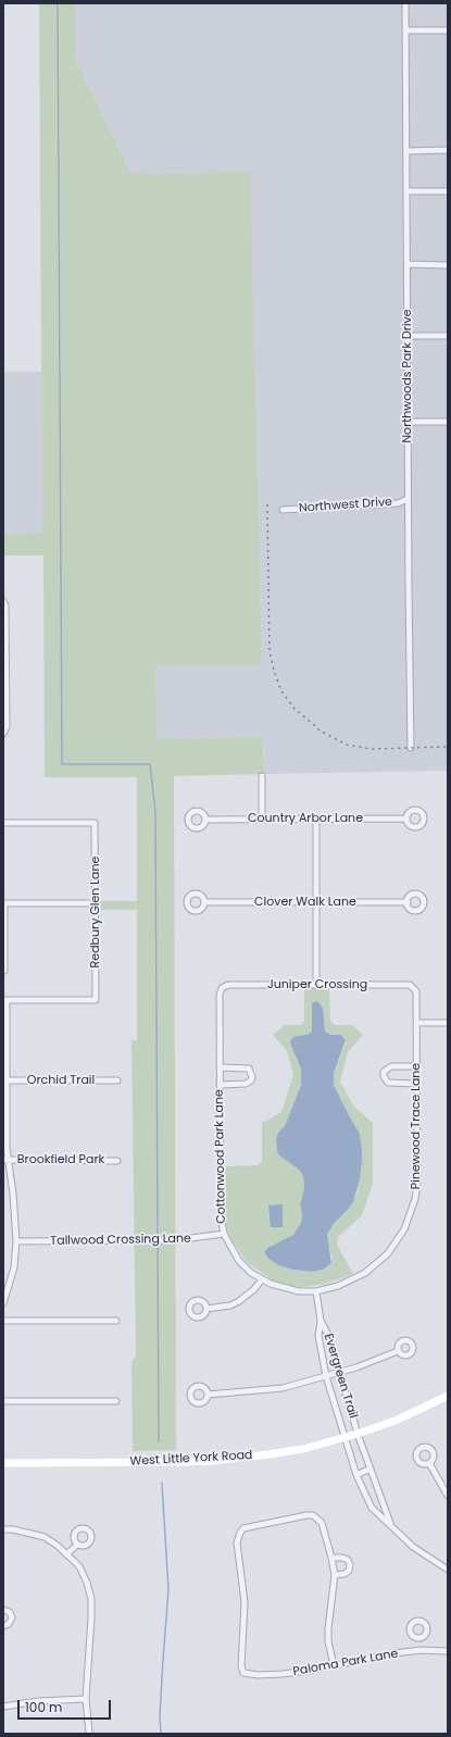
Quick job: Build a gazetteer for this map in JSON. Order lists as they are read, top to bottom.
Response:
{
  "streets": {
    "main road": ["West Little York Road"],
    "street": [
      "Northwoods Park Drive",
      "Northwest Drive",
      "Country Arbor Lane",
      "Clover Walk Lane",
      "Redbury Glen Lane",
      "Juniper Crossing",
      "Orchid Trail",
      "Pinewood Trace Lane",
      "Cottonwood Park Lane",
      "Brookfield Park",
      "Tallwood Crossing Lane",
      "Evergreen Trail",
      "Paloma Park Lane"
    ]
  },
  "crossings": [
    ["Northwoods Park Drive", "Northwest Drive"],
    ["Juniper Crossing", "Pinewood Trace Lane"],
    ["Juniper Crossing", "Cottonwood Park Lane"],
    ["Pinewood Trace Lane", "Cottonwood Park Lane"],
    ["Pinewood Trace Lane", "Evergreen Trail"],
    ["Cottonwood Park Lane", "Tallwood Crossing Lane"],
    ["Cottonwood Park Lane", "Evergreen Trail"],
    ["Evergreen Trail", "West Little York Road"]
  ],
  "scale_bar": "100 m"
}
